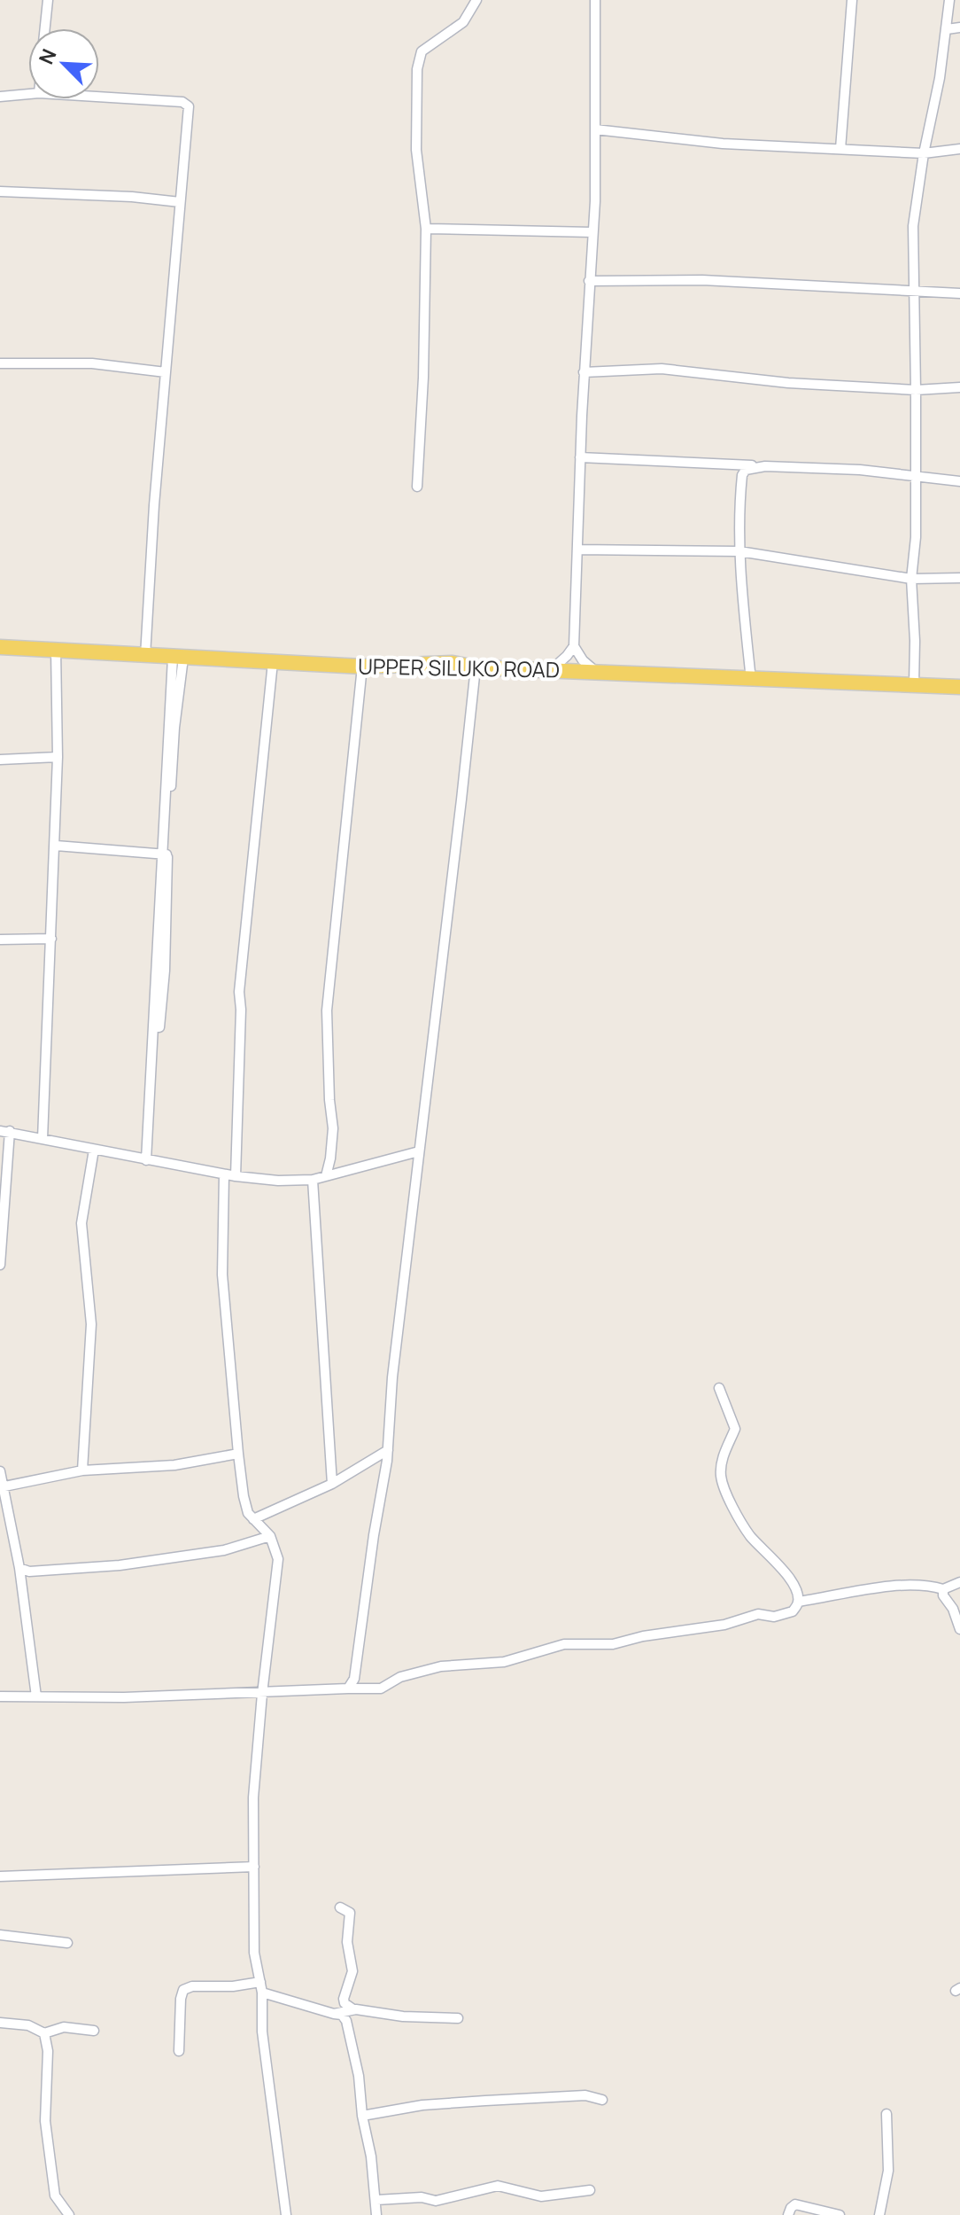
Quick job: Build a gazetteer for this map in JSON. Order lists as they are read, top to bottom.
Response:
{
  "streets": {
    "main road": ["UPPER SILUKO ROAD"]
  },
  "north": "top left"
}
